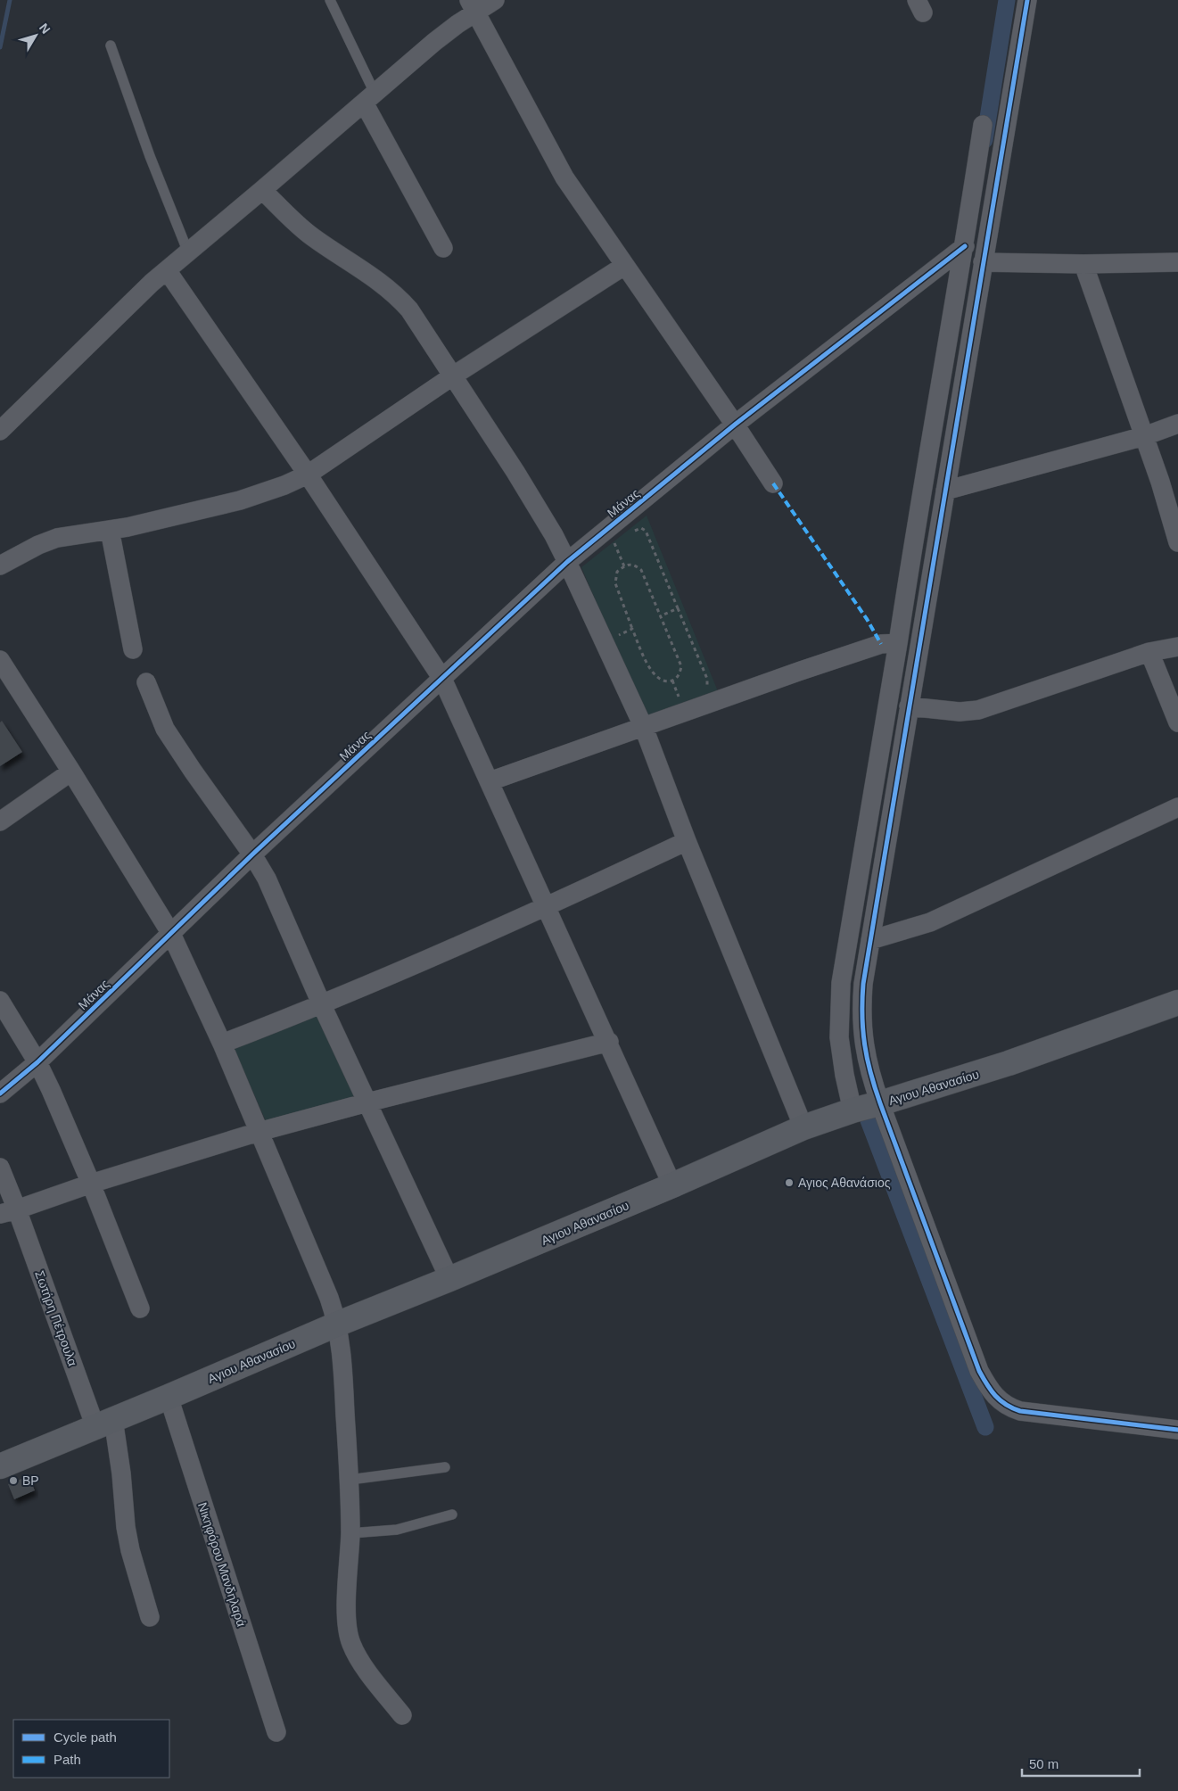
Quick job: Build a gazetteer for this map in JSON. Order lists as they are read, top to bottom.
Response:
{
  "streets": {
    "main road": ["Αγιου Αθανασίου"],
    "street": ["Μάνας", "Σωτήρη Πέτρουλα", "Νικηφόρου Μανδηλαρά"]
  },
  "crossings": [
    ["Αγιου Αθανασίου", "Σωτήρη Πέτρουλα"],
    ["Αγιου Αθανασίου", "Νικηφόρου Μανδηλαρά"]
  ],
  "places": ["Αγιος Αθανάσιος", "BP"],
  "legend": ["Cycle path", "Path"],
  "scale_bar": "50 m",
  "north": "top right"
}
